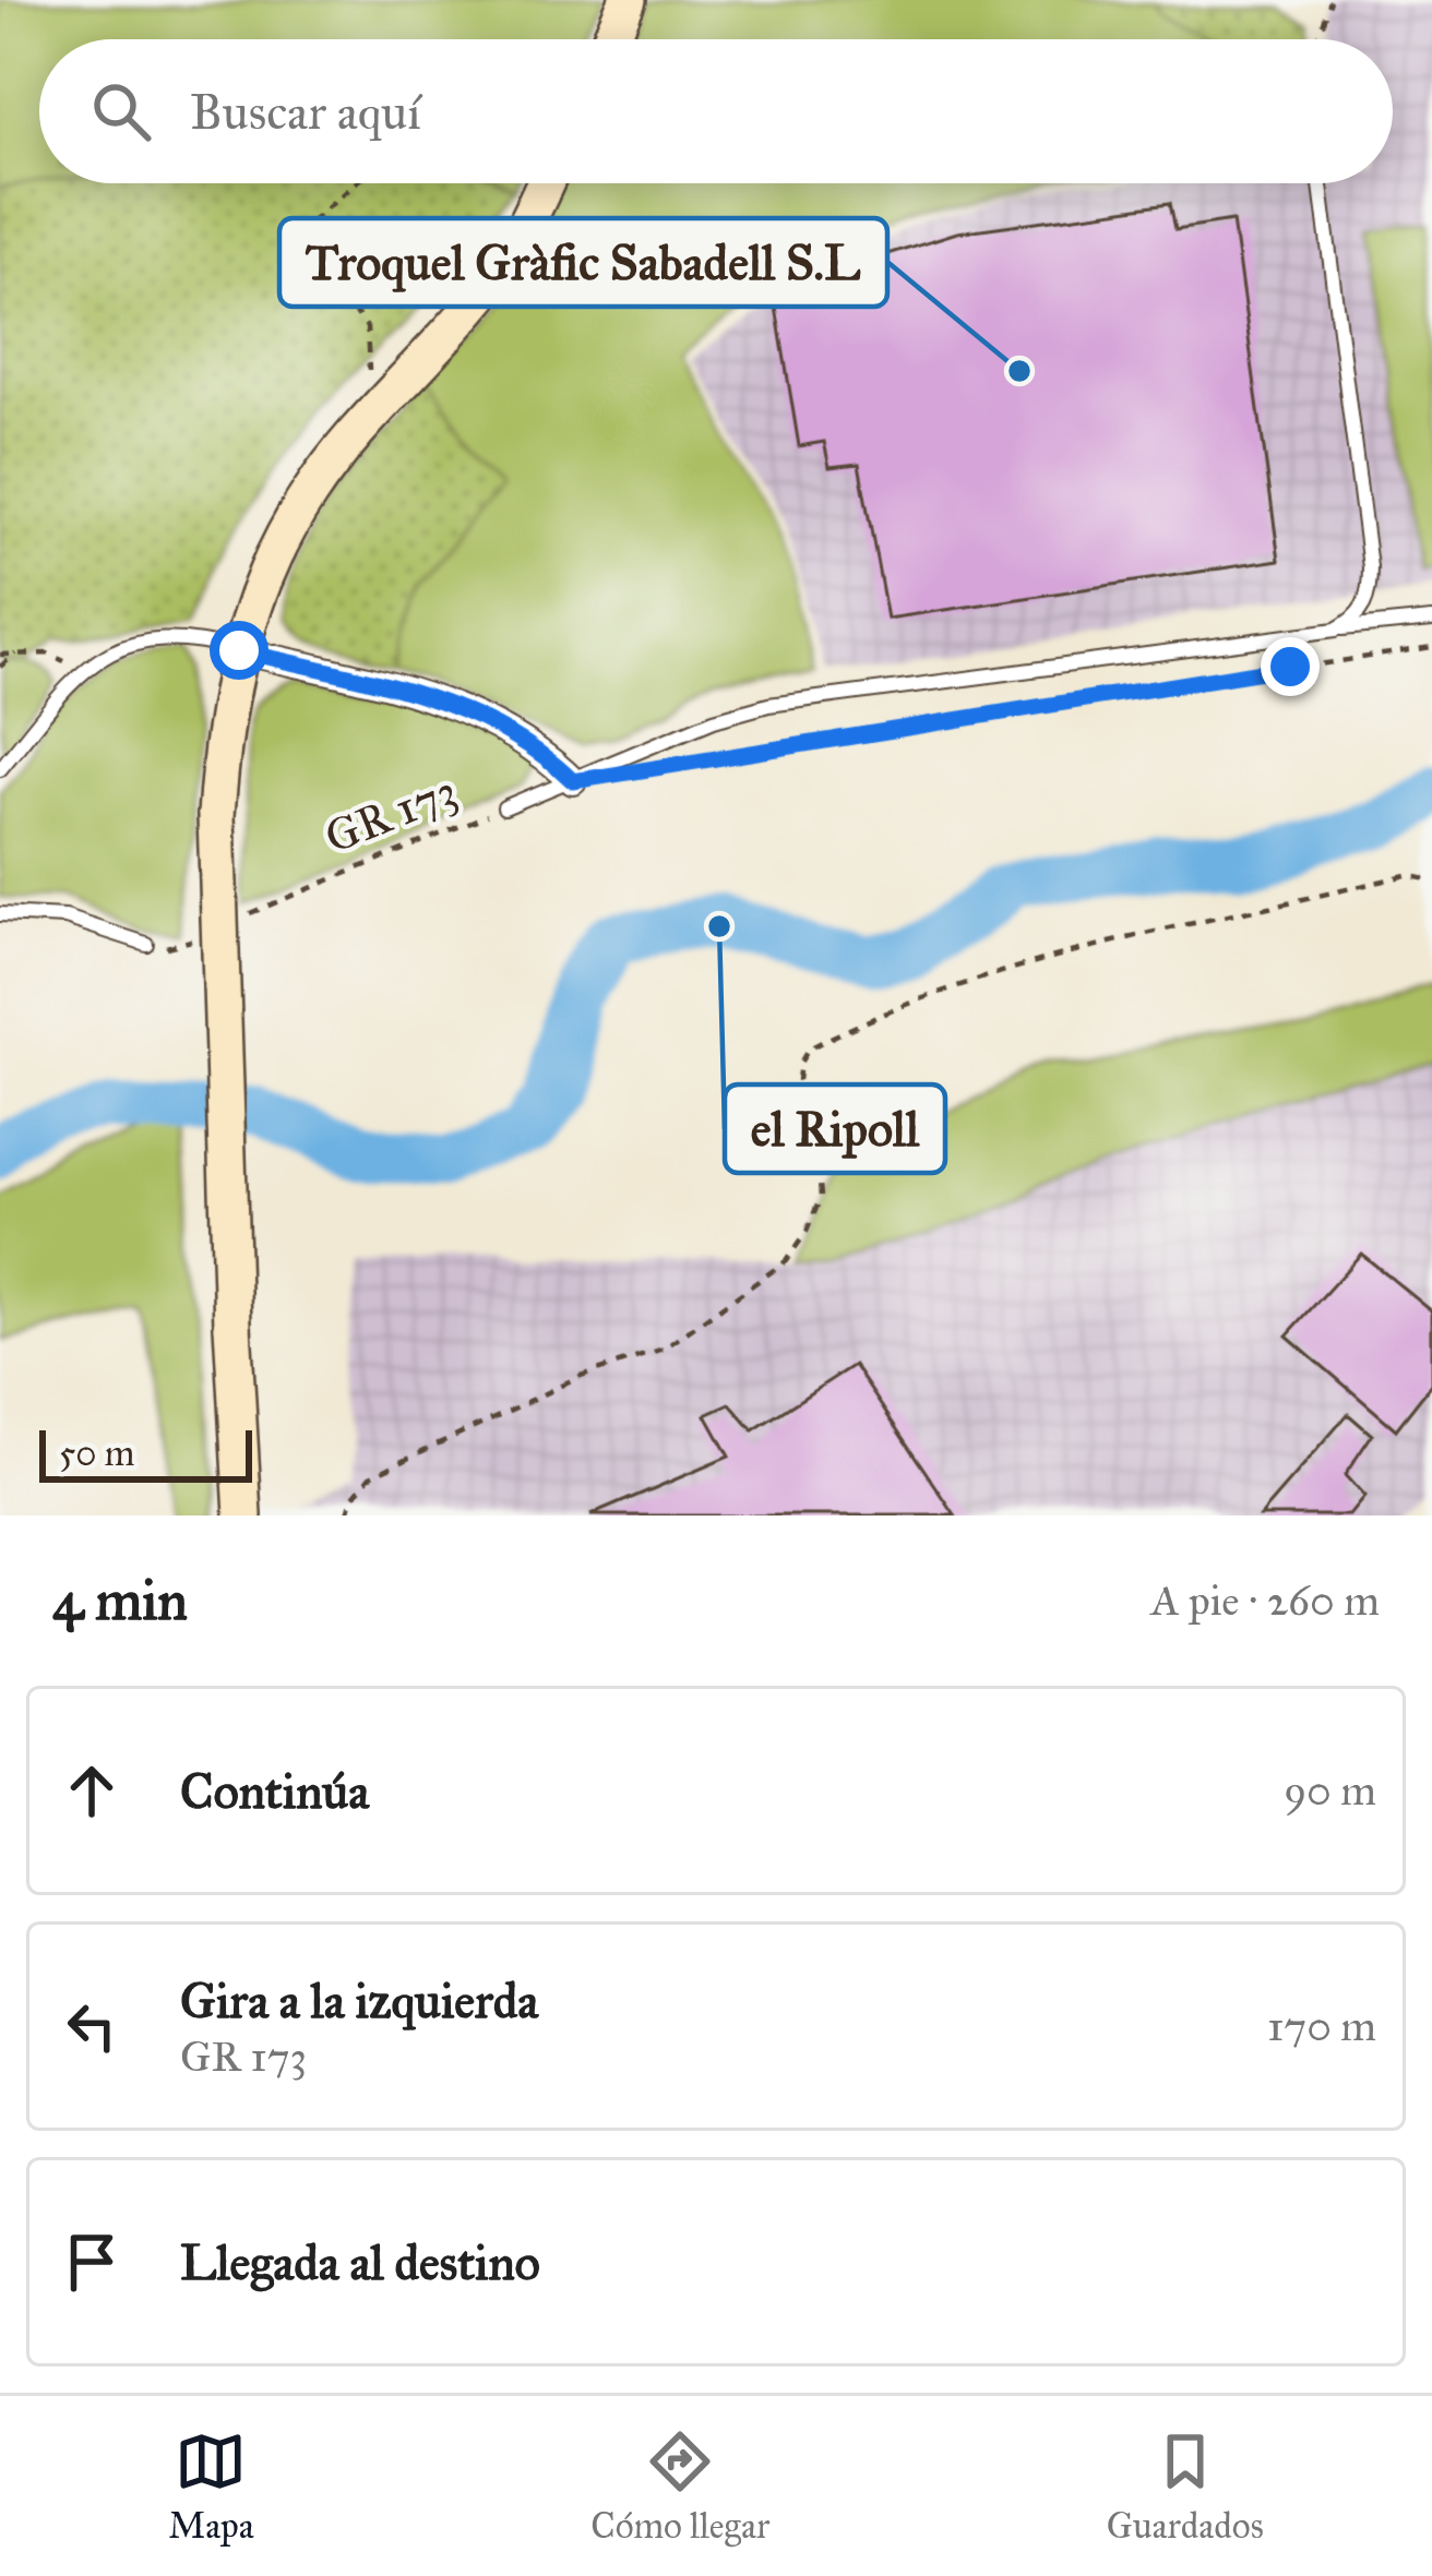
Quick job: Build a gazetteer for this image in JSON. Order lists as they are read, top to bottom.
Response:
{
  "streets": {
    "lane": ["GR 173"]
  },
  "places": ["Troquel Gràfic Sabadell S.L", "el Ripoll"],
  "scale_bar": "50 m",
  "page": {
    "search": "Buscar aquí",
    "scale": "50 m",
    "heading": ["4 min", "A pie · 260 m"],
    "list": [
      ["Continúa", "90 m"],
      ["Gira a la izquierda", "GR 173", "170 m"],
      "Llegada al destino"
    ],
    "nav": ["Mapa", "Cómo llegar", "Guardados"]
  }
}
